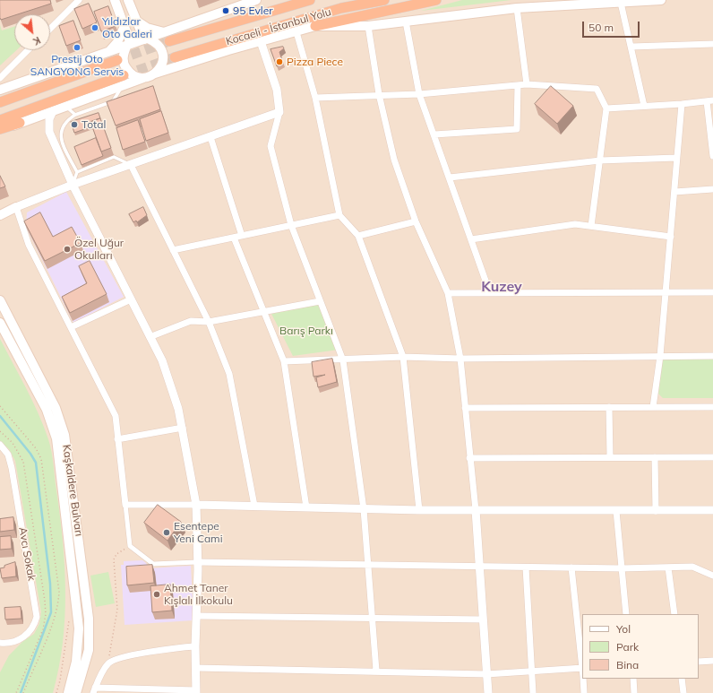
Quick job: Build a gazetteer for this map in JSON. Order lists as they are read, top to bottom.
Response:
{
  "streets": {
    "highway": ["Kocaeli - İstanbul Yolu"],
    "main road": ["Kaşkaldere Bulvarı"],
    "street": ["Avcı Sokak"]
  },
  "districts": ["Kuzey"],
  "parks": ["Barış Parkı"],
  "places": [
    "95 Evler",
    "Yıldızlar Oto Galeri",
    "Prestij Oto SANGYONG Servis",
    "Pizza Piece",
    "Total",
    "Özel Uğur Okulları",
    "Esentepe Yeni Cami",
    "Ahmet Taner Kışlalı İlkokulu"
  ],
  "legend": ["Yol", "Park", "Bina"],
  "scale_bar": "50 m",
  "north": "bottom right"
}
